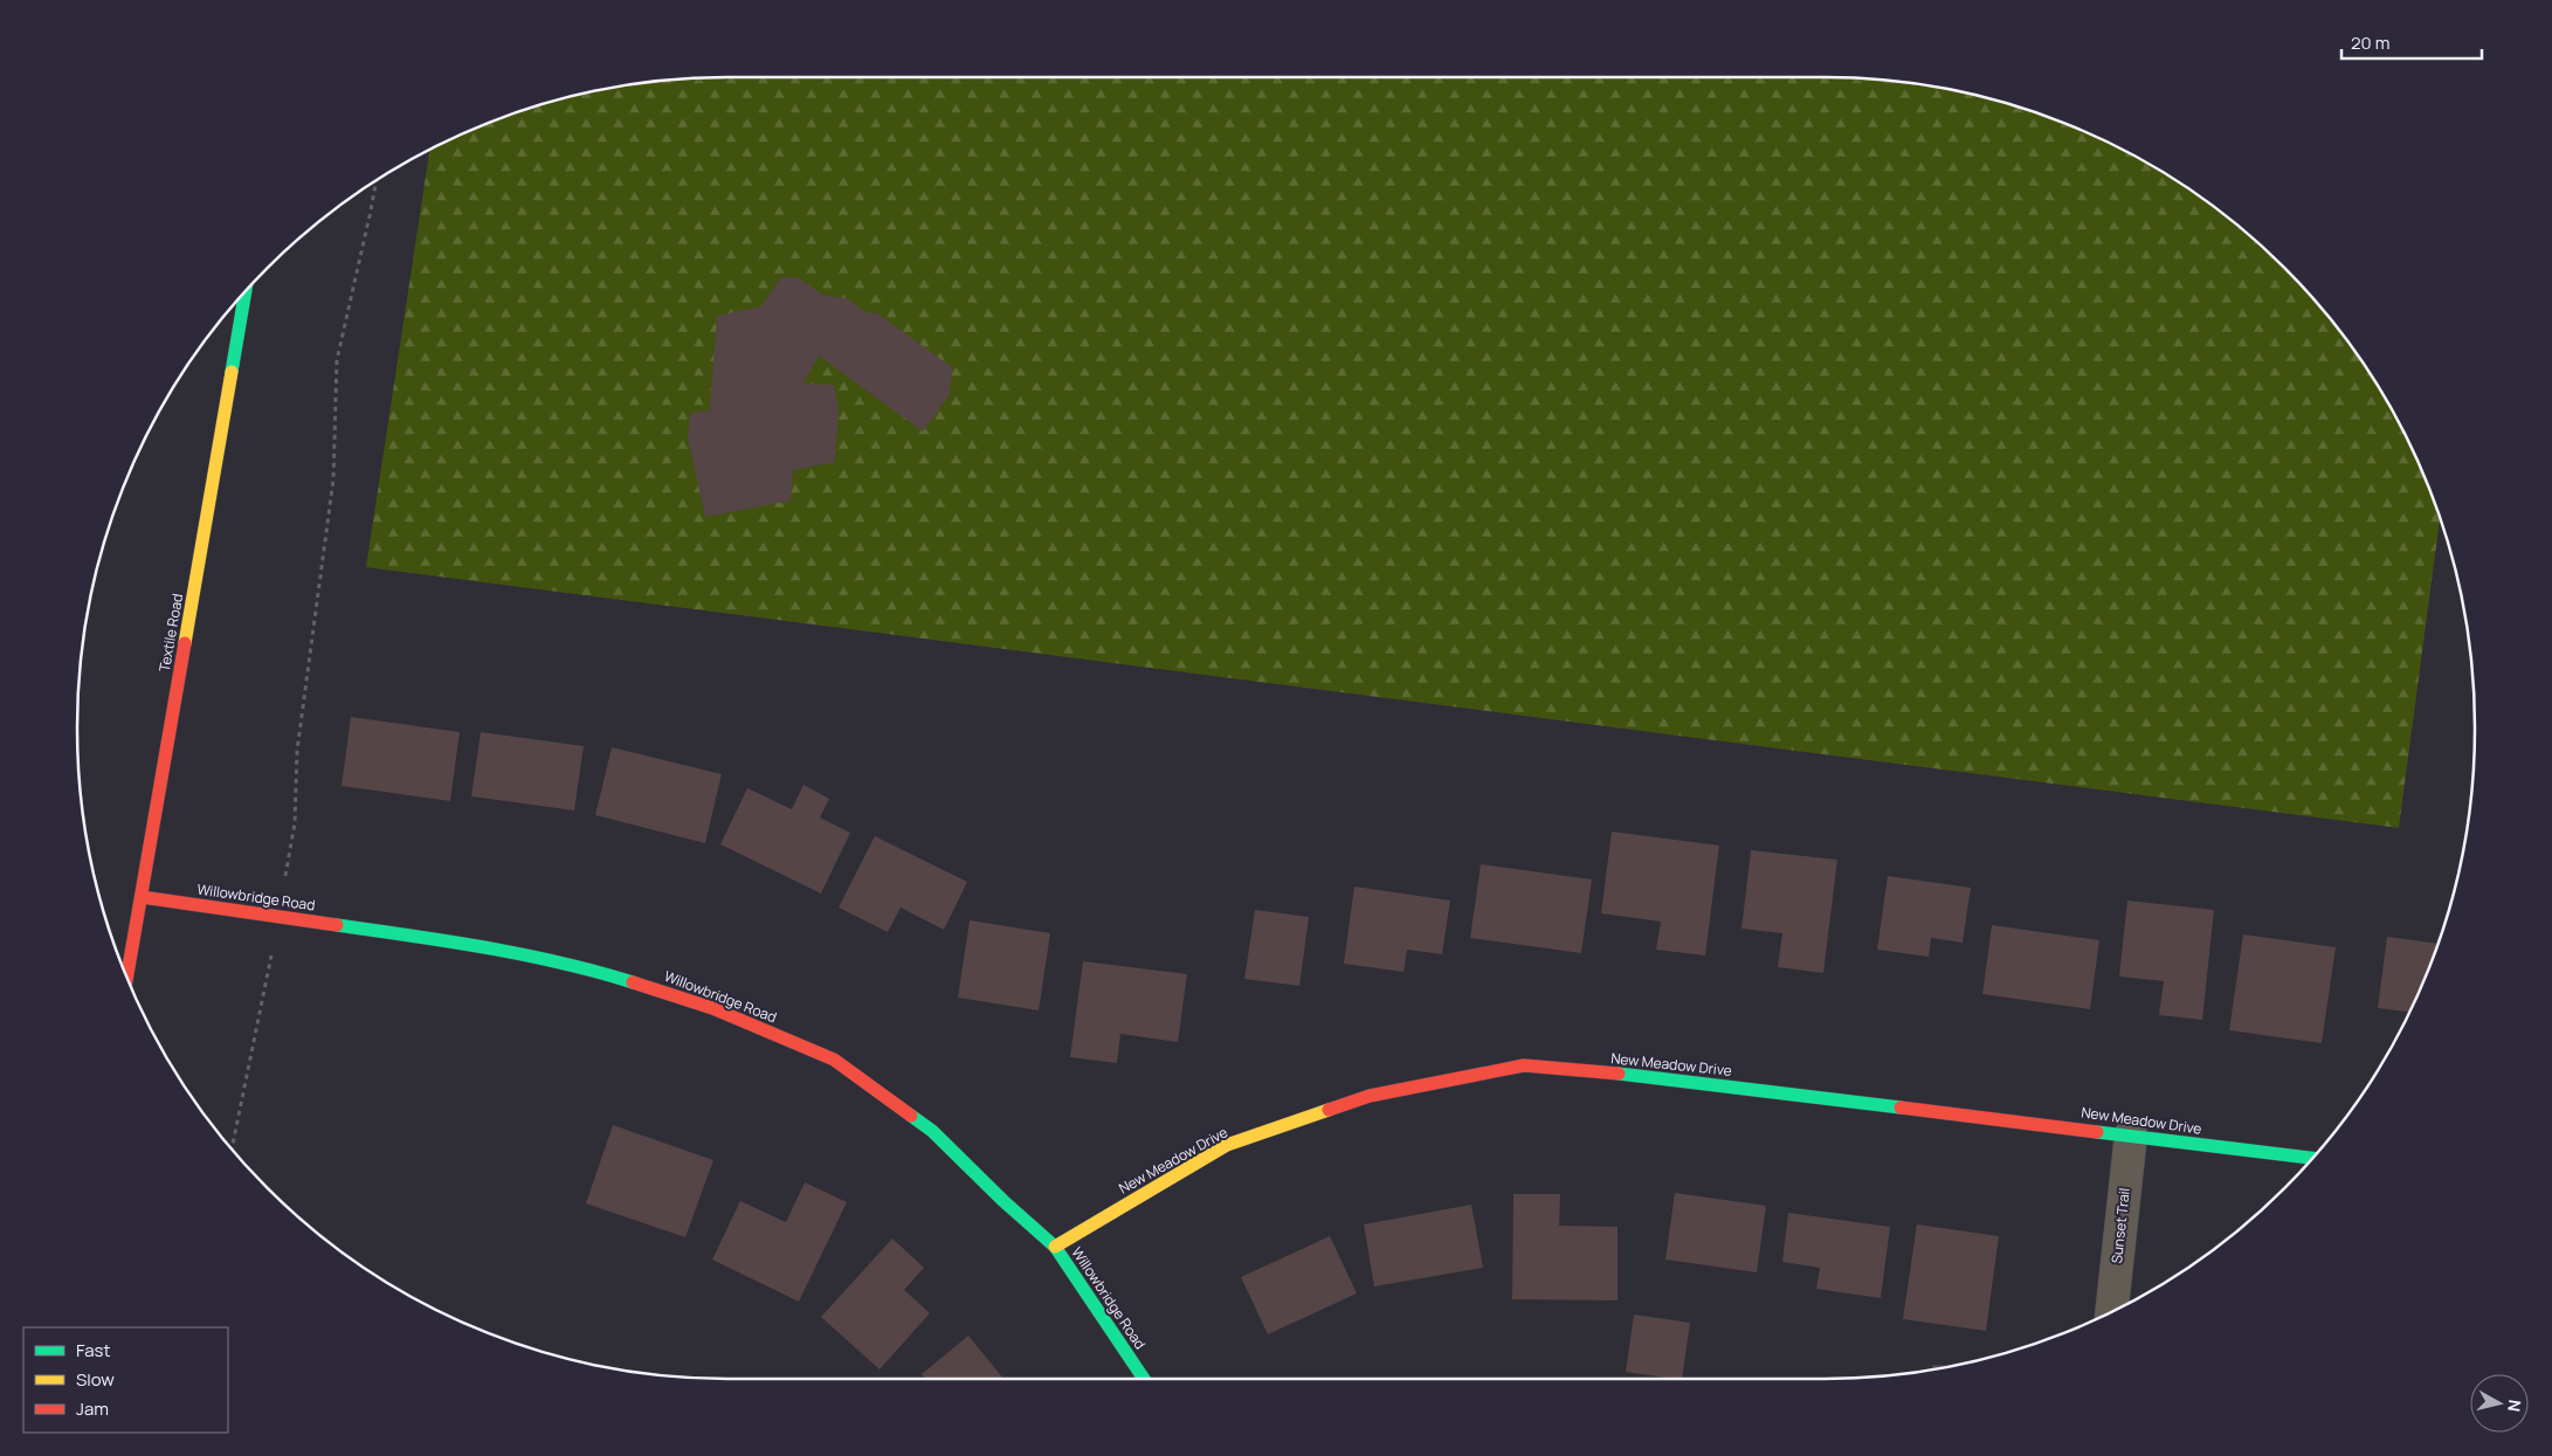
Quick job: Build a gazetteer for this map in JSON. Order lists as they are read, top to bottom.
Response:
{
  "streets": {
    "street": [
      "Textile Road",
      "Willowbridge Road",
      "New Meadow Drive",
      "Sunset Trail"
    ]
  },
  "crossings": [
    ["Textile Road", "Willowbridge Road"],
    ["Willowbridge Road", "New Meadow Drive"],
    ["New Meadow Drive", "Sunset Trail"]
  ],
  "legend": ["Fast", "Slow", "Jam"],
  "scale_bar": "20 m",
  "north": "right"
}
